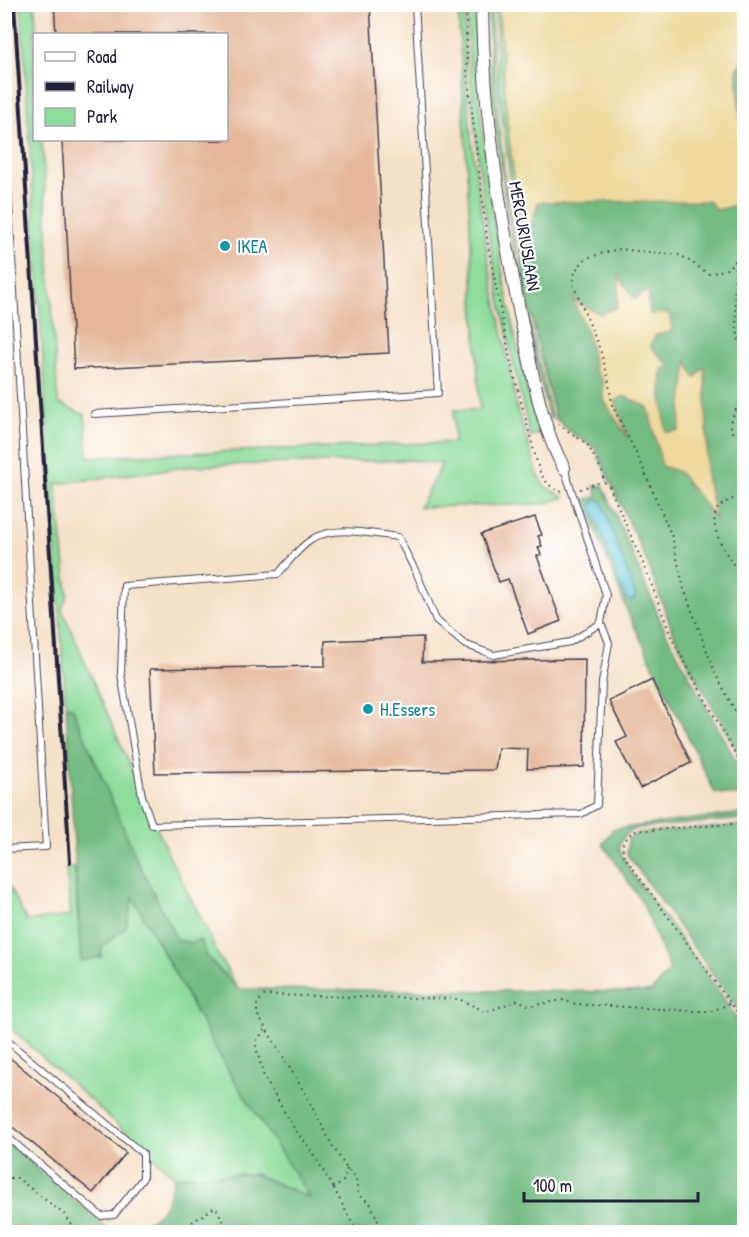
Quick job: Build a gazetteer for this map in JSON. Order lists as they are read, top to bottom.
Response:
{
  "streets": {
    "street": ["MERCURIUSLAAN"]
  },
  "places": ["IKEA", "H.Essers"],
  "legend": ["Road", "Railway", "Park"],
  "scale_bar": "100 m"
}
